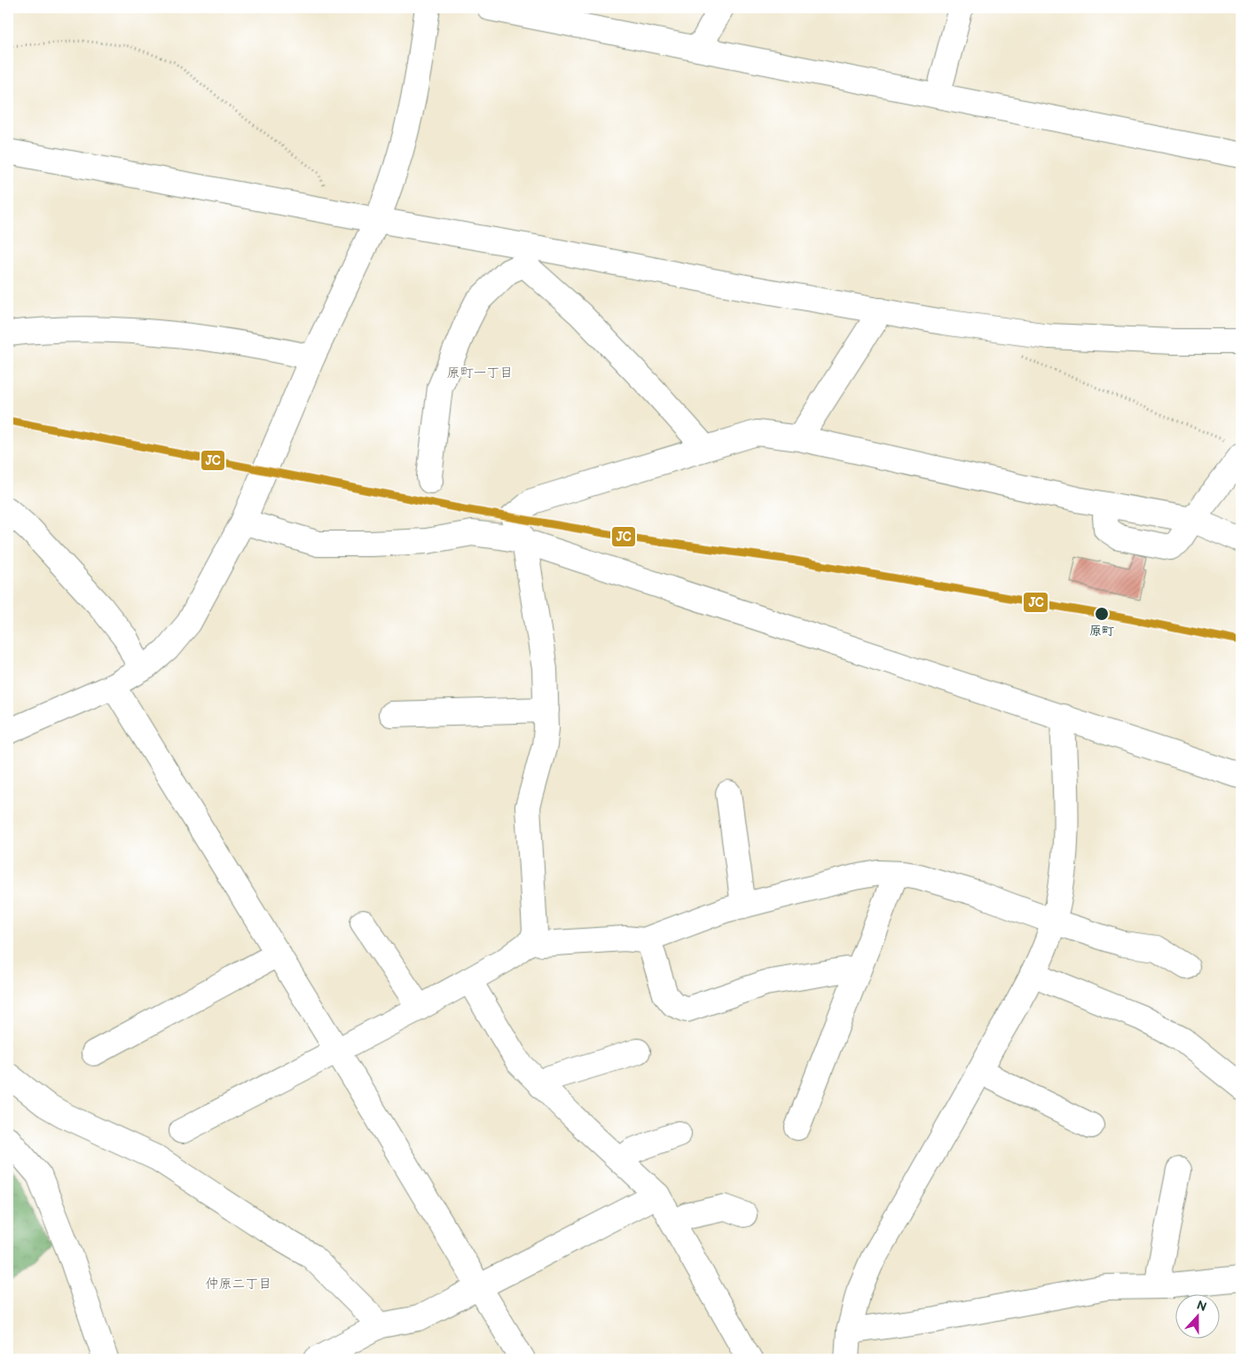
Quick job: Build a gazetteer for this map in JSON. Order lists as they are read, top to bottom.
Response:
{
  "districts": ["原町一丁目", "仲原二丁目"],
  "places": ["原町"],
  "lines": ["transit line JC"],
  "north": "top"
}
